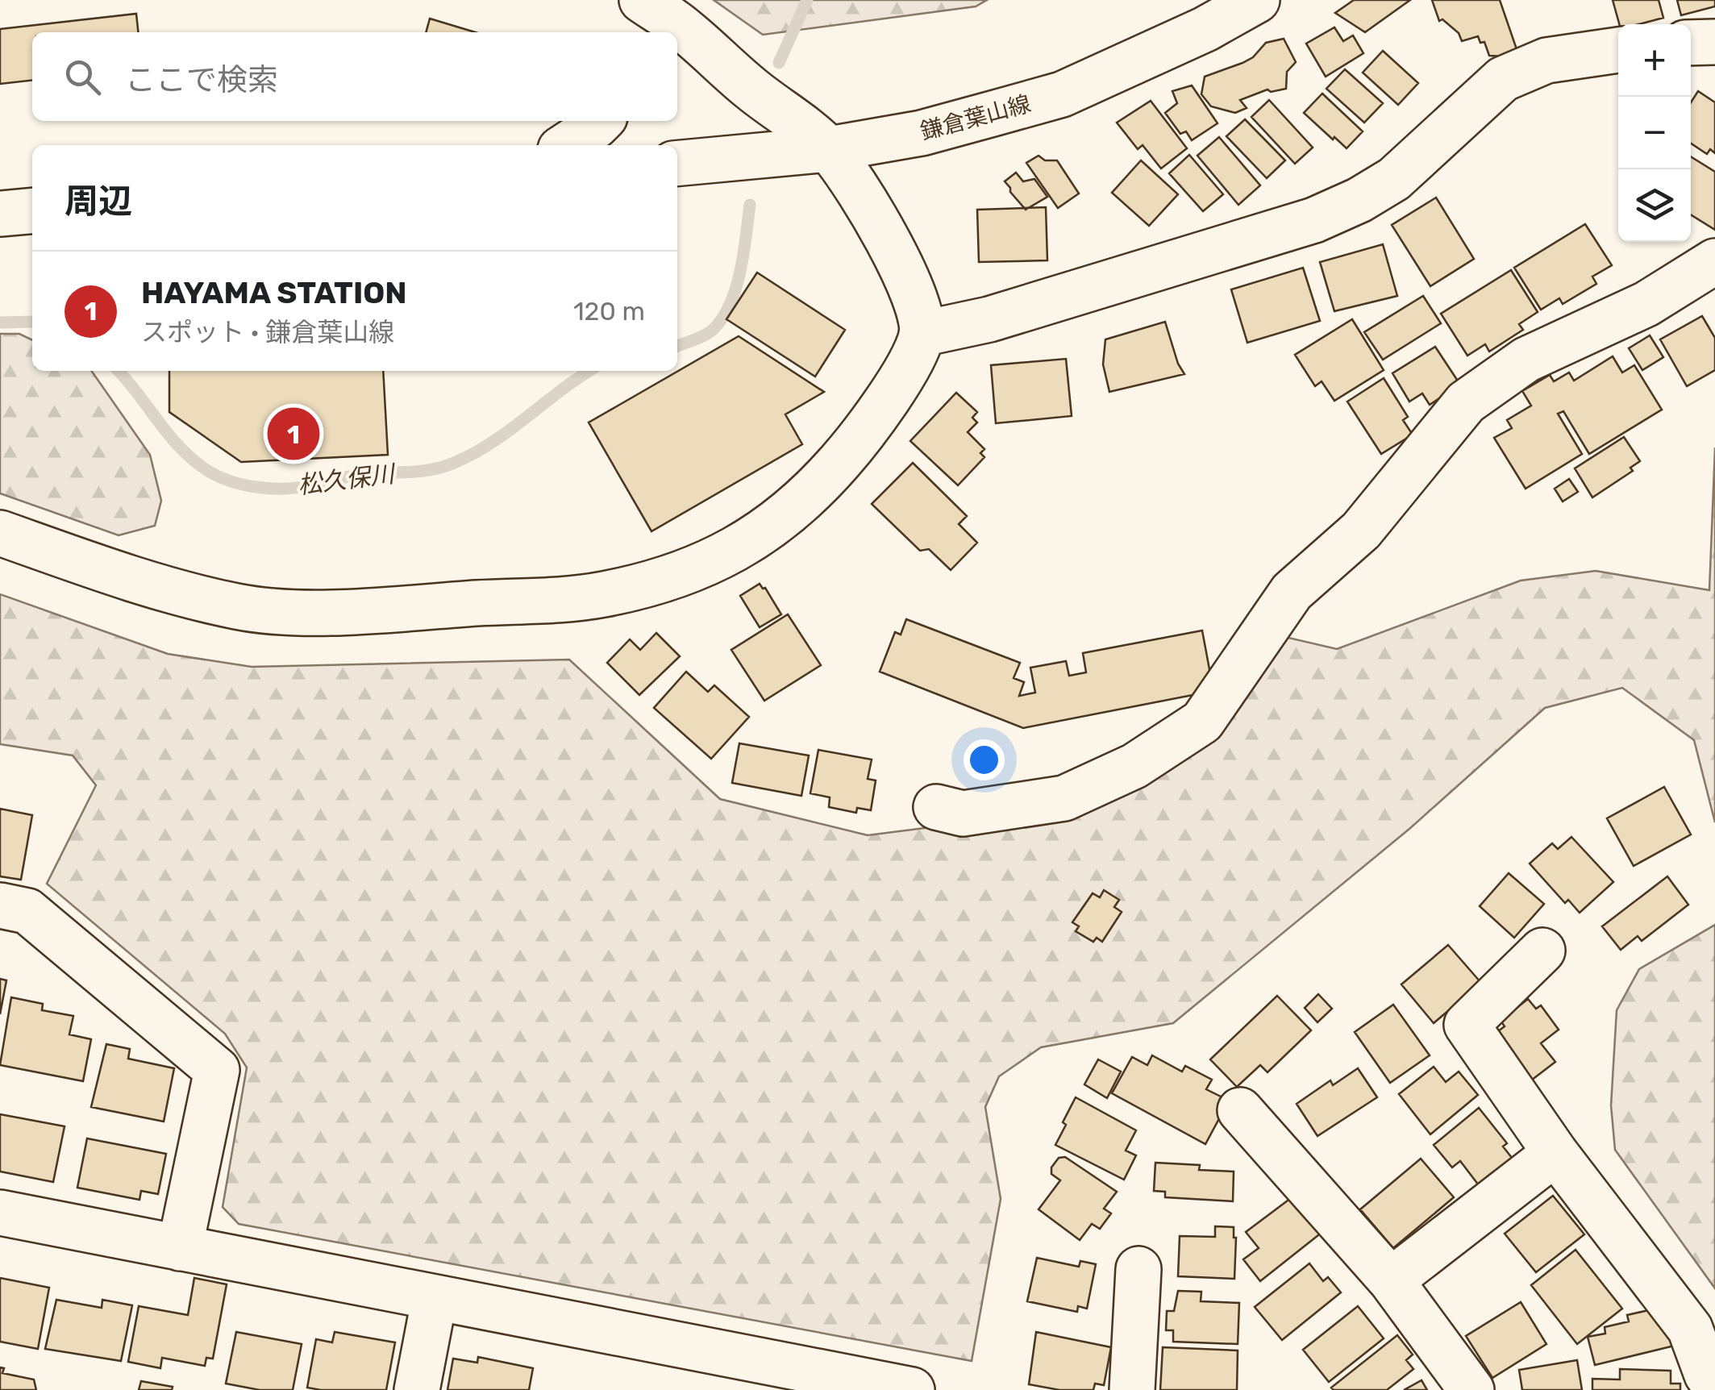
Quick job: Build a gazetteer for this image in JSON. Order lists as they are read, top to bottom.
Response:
{
  "streets": {
    "street": ["鎌倉葉山線"]
  },
  "water": ["松久保川"],
  "page": {
    "map_buttons": ["+", "−"],
    "search": "ここで検索",
    "heading": "周辺",
    "list": [
      {
        "mark": "1",
        "name": "HAYAMA STATION",
        "note": "スポット · 鎌倉葉山線",
        "value": "120 m"
      }
    ],
    "pins": "1"
  }
}
